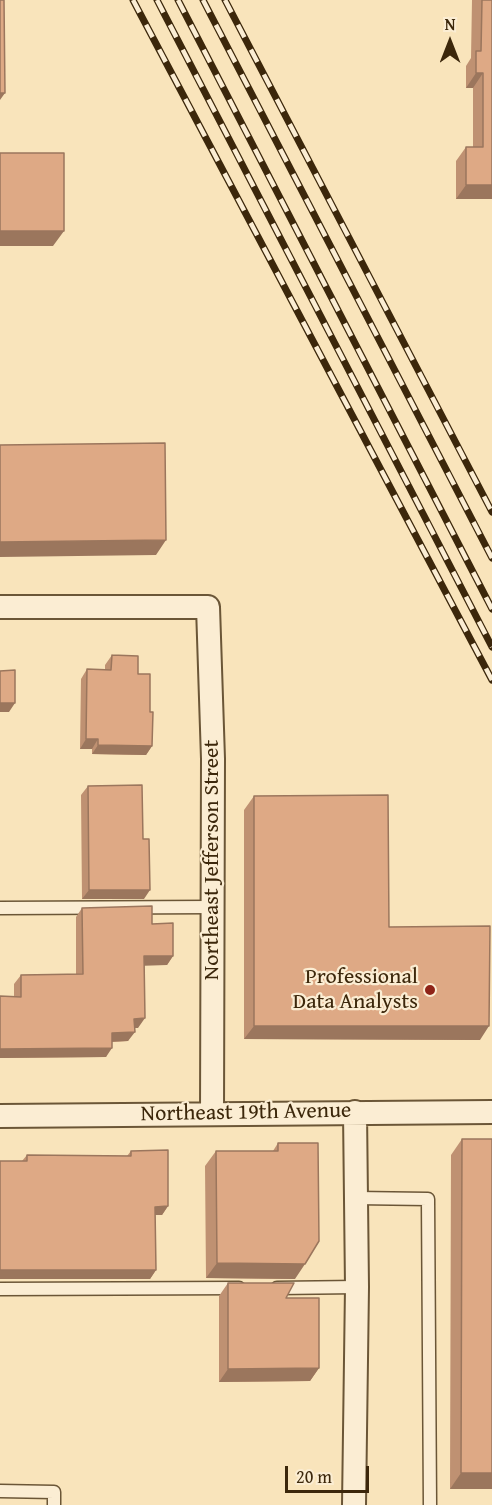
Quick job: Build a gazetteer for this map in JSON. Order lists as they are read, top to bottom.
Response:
{
  "streets": {
    "street": ["Northeast Jefferson Street", "Northeast 19th Avenue"]
  },
  "crossings": [
    ["Northeast Jefferson Street", "Northeast 19th Avenue"]
  ],
  "places": ["Professional Data Analysts"],
  "scale_bar": "20 m",
  "north": "top"
}
